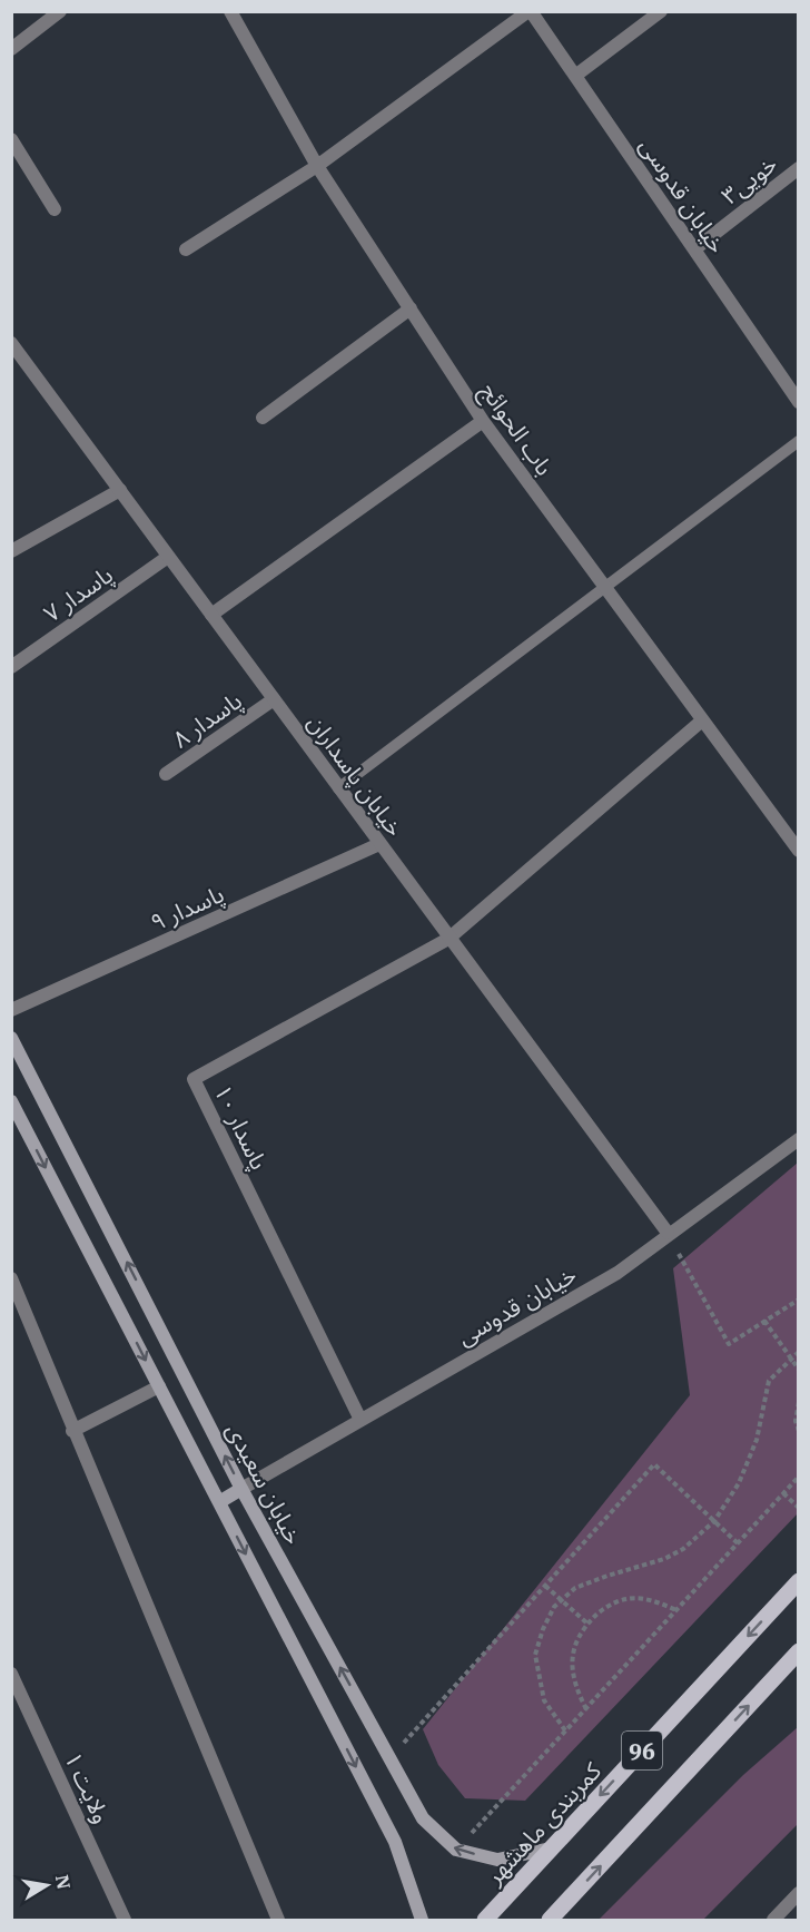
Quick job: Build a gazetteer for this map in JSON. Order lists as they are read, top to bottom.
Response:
{
  "streets": {
    "main road": ["خیابان سعیدی", "96", "کمربندی ماهشهر"],
    "street": [
      "خویی۳",
      "خیابان قدوسی",
      "باب الحوائج",
      "پاسدار ۷",
      "پاسدار ۸",
      "خیابان پاسداران",
      "پاسدار ۹",
      "پاسدار ۱۰",
      "ولایت ۱"
    ]
  },
  "crossings": [
    ["خویی۳", "خیابان قدوسی"],
    ["خیابان قدوسی", "خیابان پاسداران"],
    ["خیابان قدوسی", "پاسدار ۱۰"],
    ["خیابان قدوسی", "خیابان سعیدی"],
    ["پاسدار ۷", "خیابان پاسداران"],
    ["پاسدار ۸", "خیابان پاسداران"],
    ["خیابان پاسداران", "پاسدار ۹"],
    ["خیابان پاسداران", "پاسدار ۱۰"],
    ["خیابان سعیدی", "کمربندی ماهشهر"]
  ],
  "north": "right"
}
